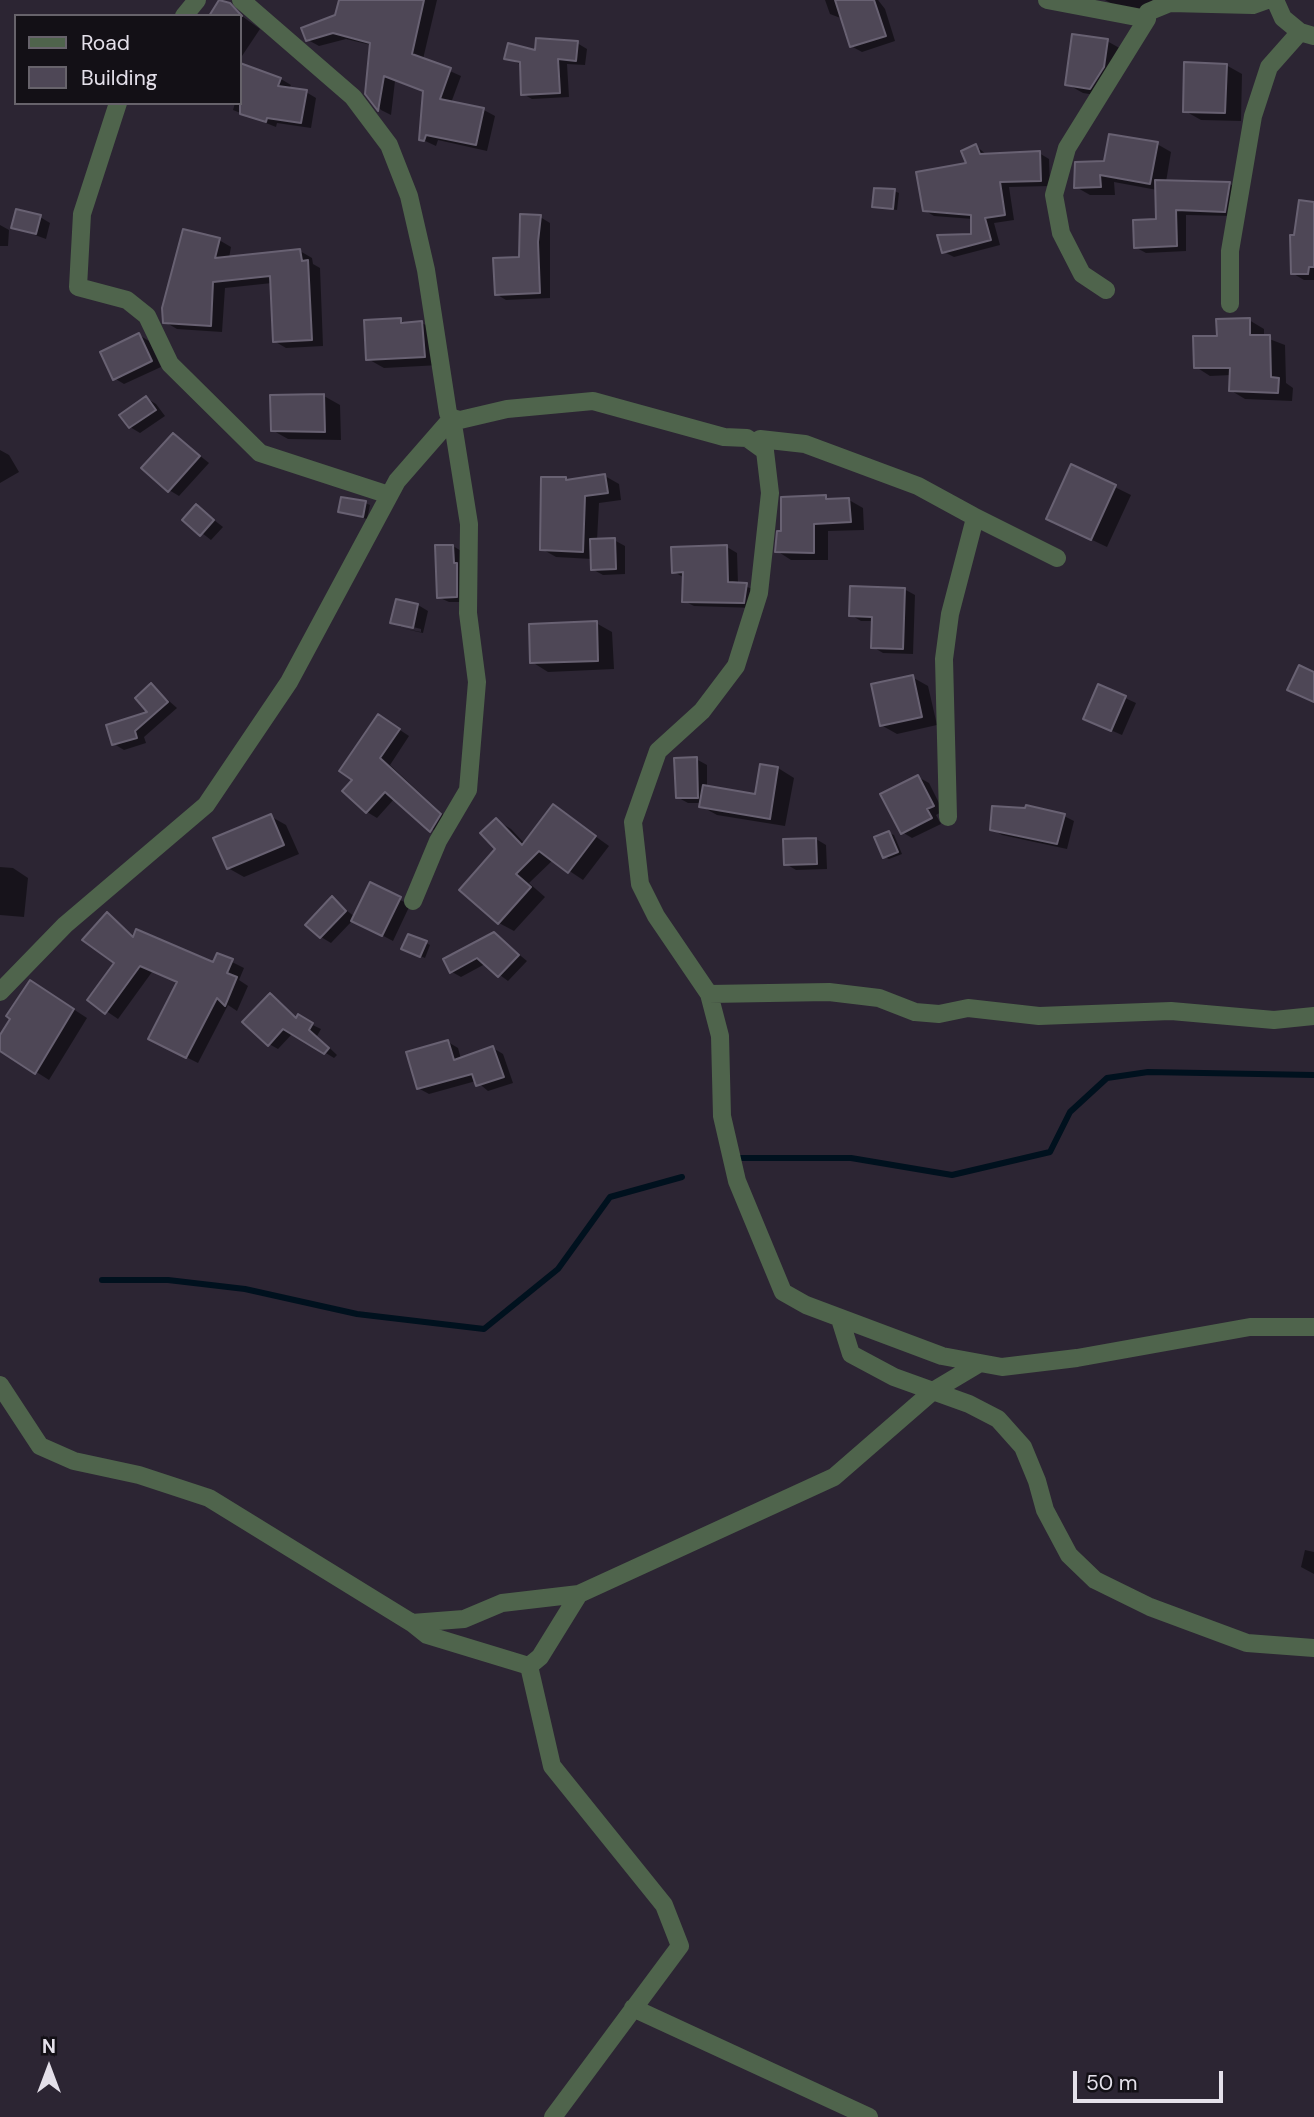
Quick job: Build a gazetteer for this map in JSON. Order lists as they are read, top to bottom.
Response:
{
  "legend": ["Road", "Building"],
  "scale_bar": "50 m",
  "north": "top"
}
